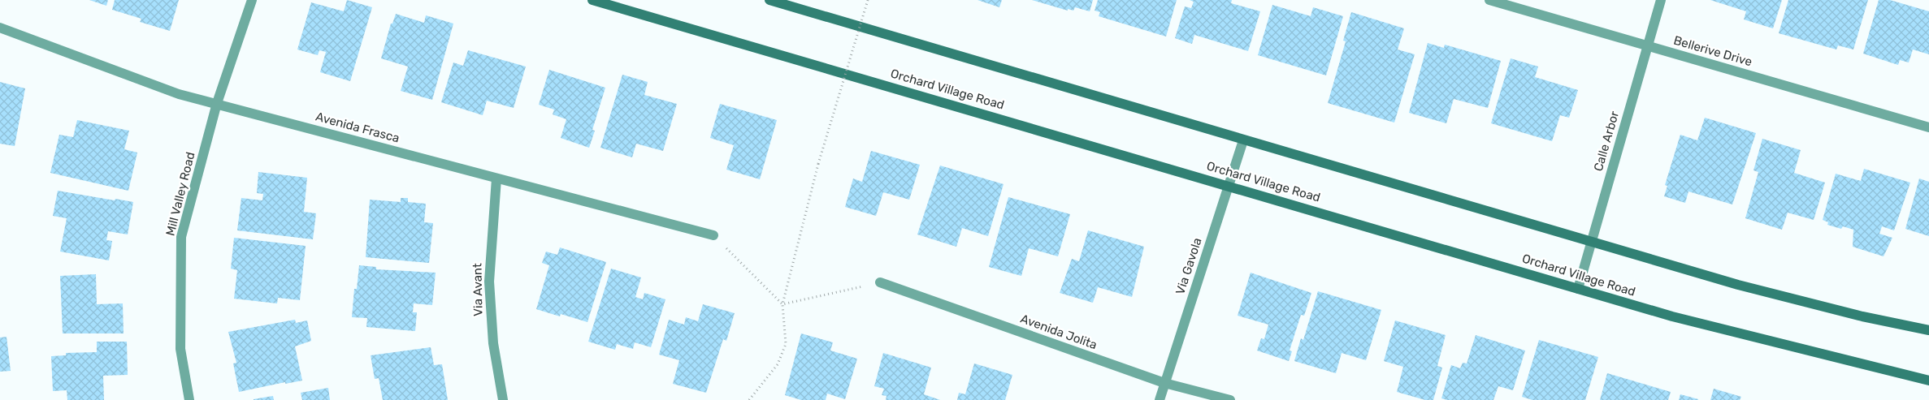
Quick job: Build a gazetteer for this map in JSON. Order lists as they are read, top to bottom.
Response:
{
  "streets": {
    "main road": ["Orchard Village Road"],
    "street": [
      "Bellerive Drive",
      "Avenida Frasca",
      "Calle Arbor",
      "Mill Valley Road",
      "Via Gavola",
      "Via Avant",
      "Avenida Jolita"
    ]
  },
  "crossings": [
    ["Bellerive Drive", "Calle Arbor"],
    ["Orchard Village Road", "Calle Arbor"],
    ["Orchard Village Road", "Via Gavola"],
    ["Avenida Frasca", "Mill Valley Road"],
    ["Avenida Frasca", "Via Avant"],
    ["Via Gavola", "Avenida Jolita"]
  ]
}
